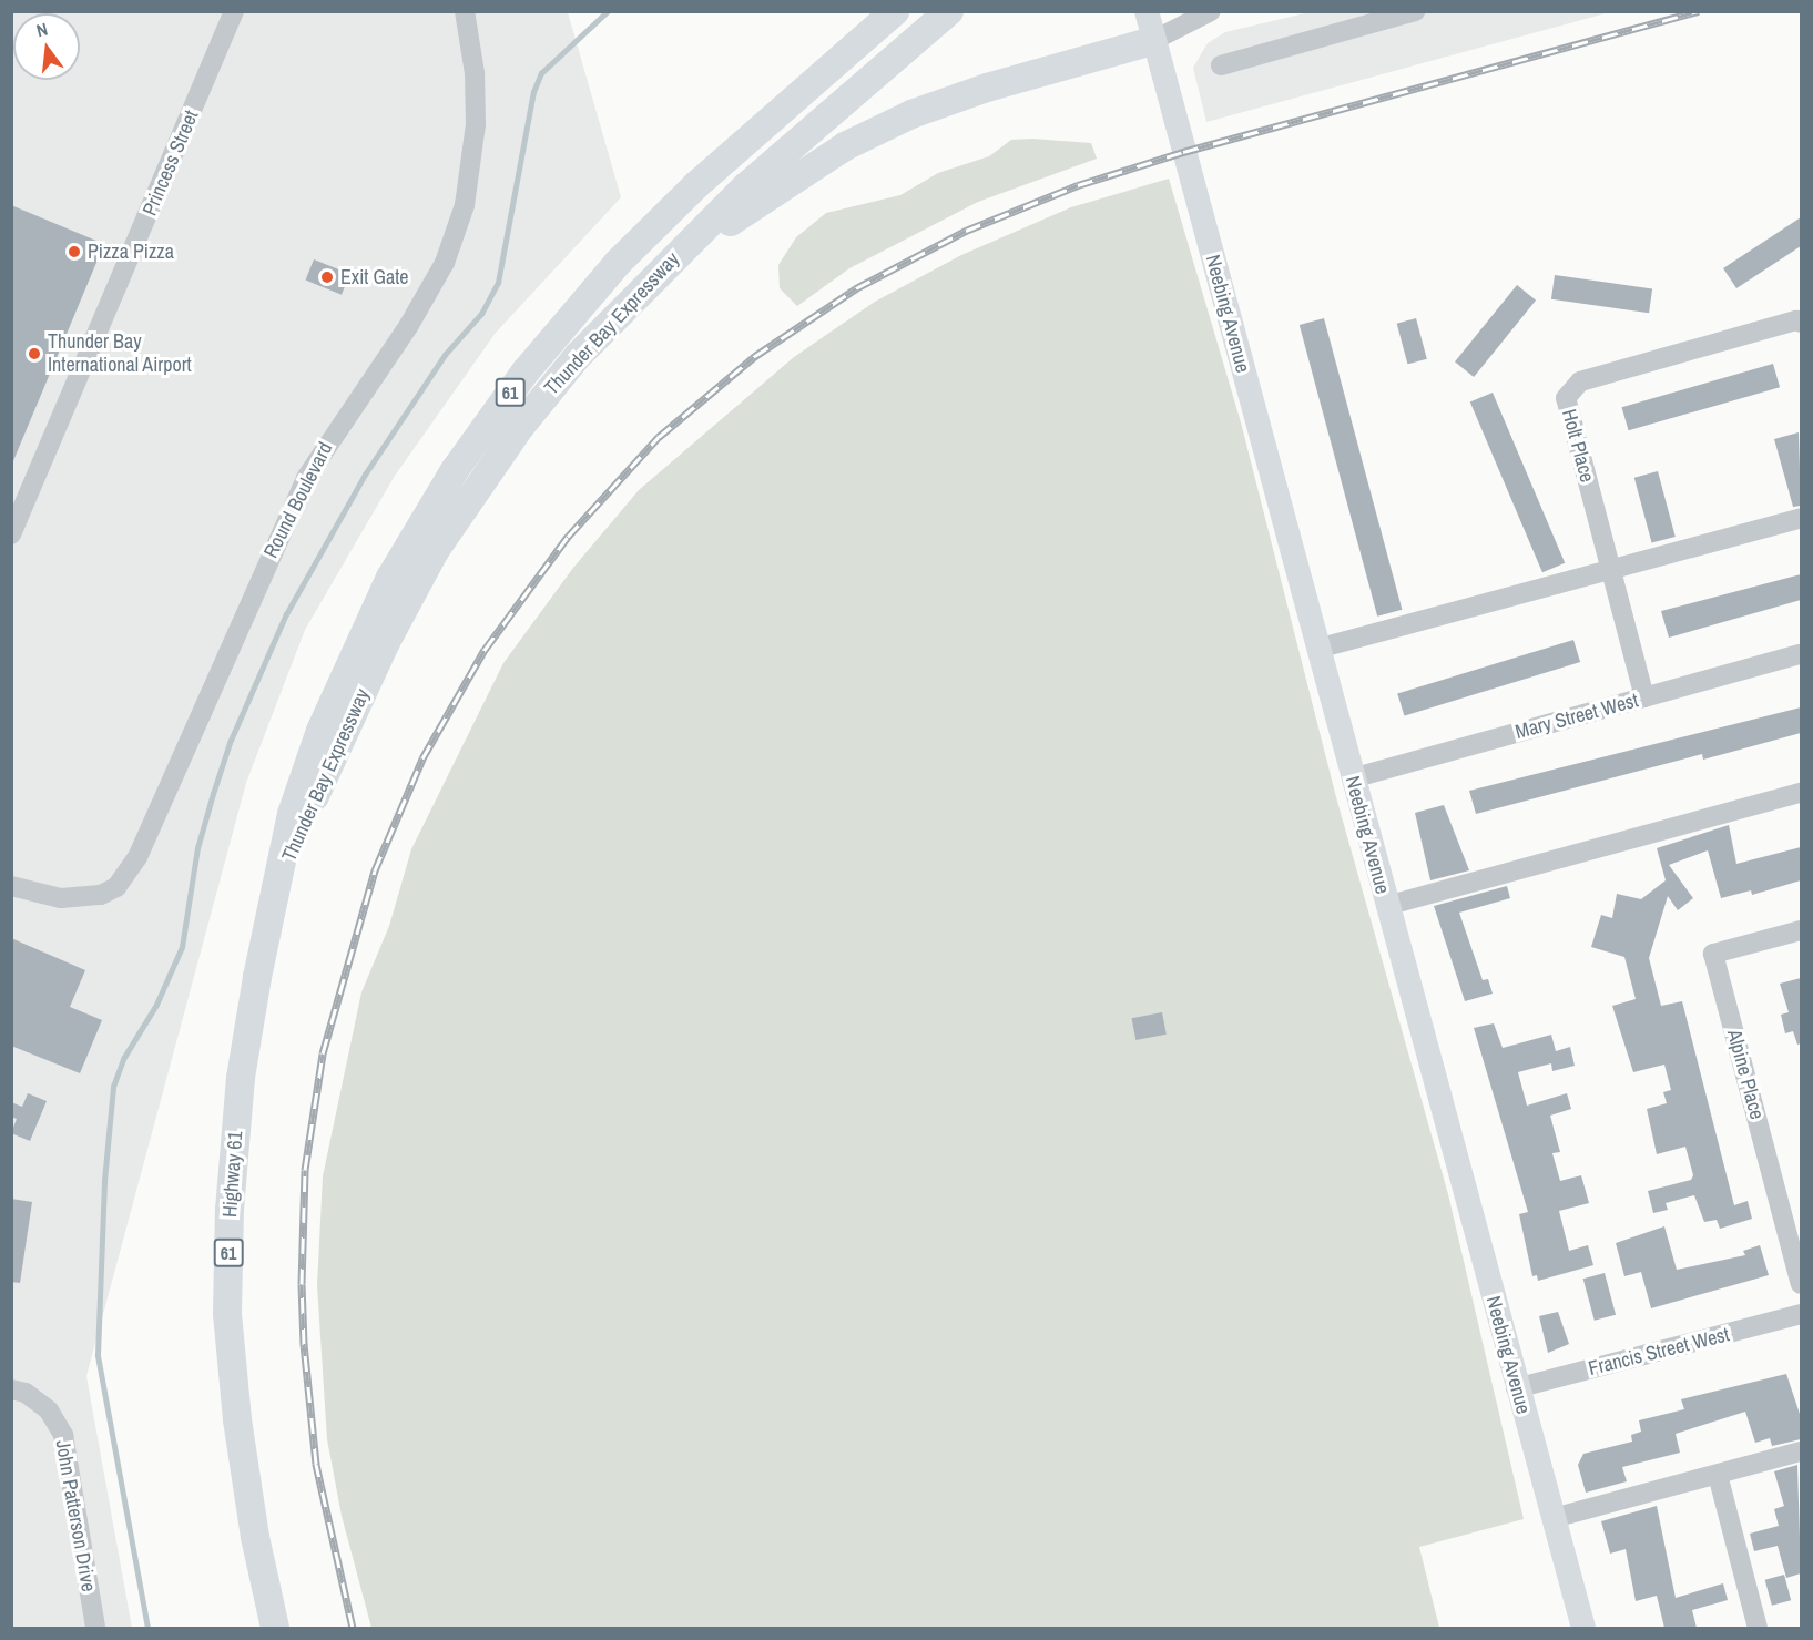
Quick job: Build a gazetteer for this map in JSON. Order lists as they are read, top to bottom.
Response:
{
  "streets": {
    "highway": ["Thunder Bay Expressway", "61", "Highway 61"],
    "main road": ["Neebing Avenue"],
    "street": [
      "Princess Street",
      "Holt Place",
      "Round Boulevard",
      "Mary Street West",
      "Alpine Place",
      "Francis Street West",
      "John Patterson Drive"
    ]
  },
  "crossings": [
    ["Neebing Avenue", "Mary Street West"],
    ["Neebing Avenue", "Francis Street West"],
    ["Thunder Bay Expressway", "Highway 61"],
    ["Holt Place", "Mary Street West"]
  ],
  "places": ["Pizza Pizza", "Exit Gate", "Thunder Bay International Airport"],
  "north": "top"
}
